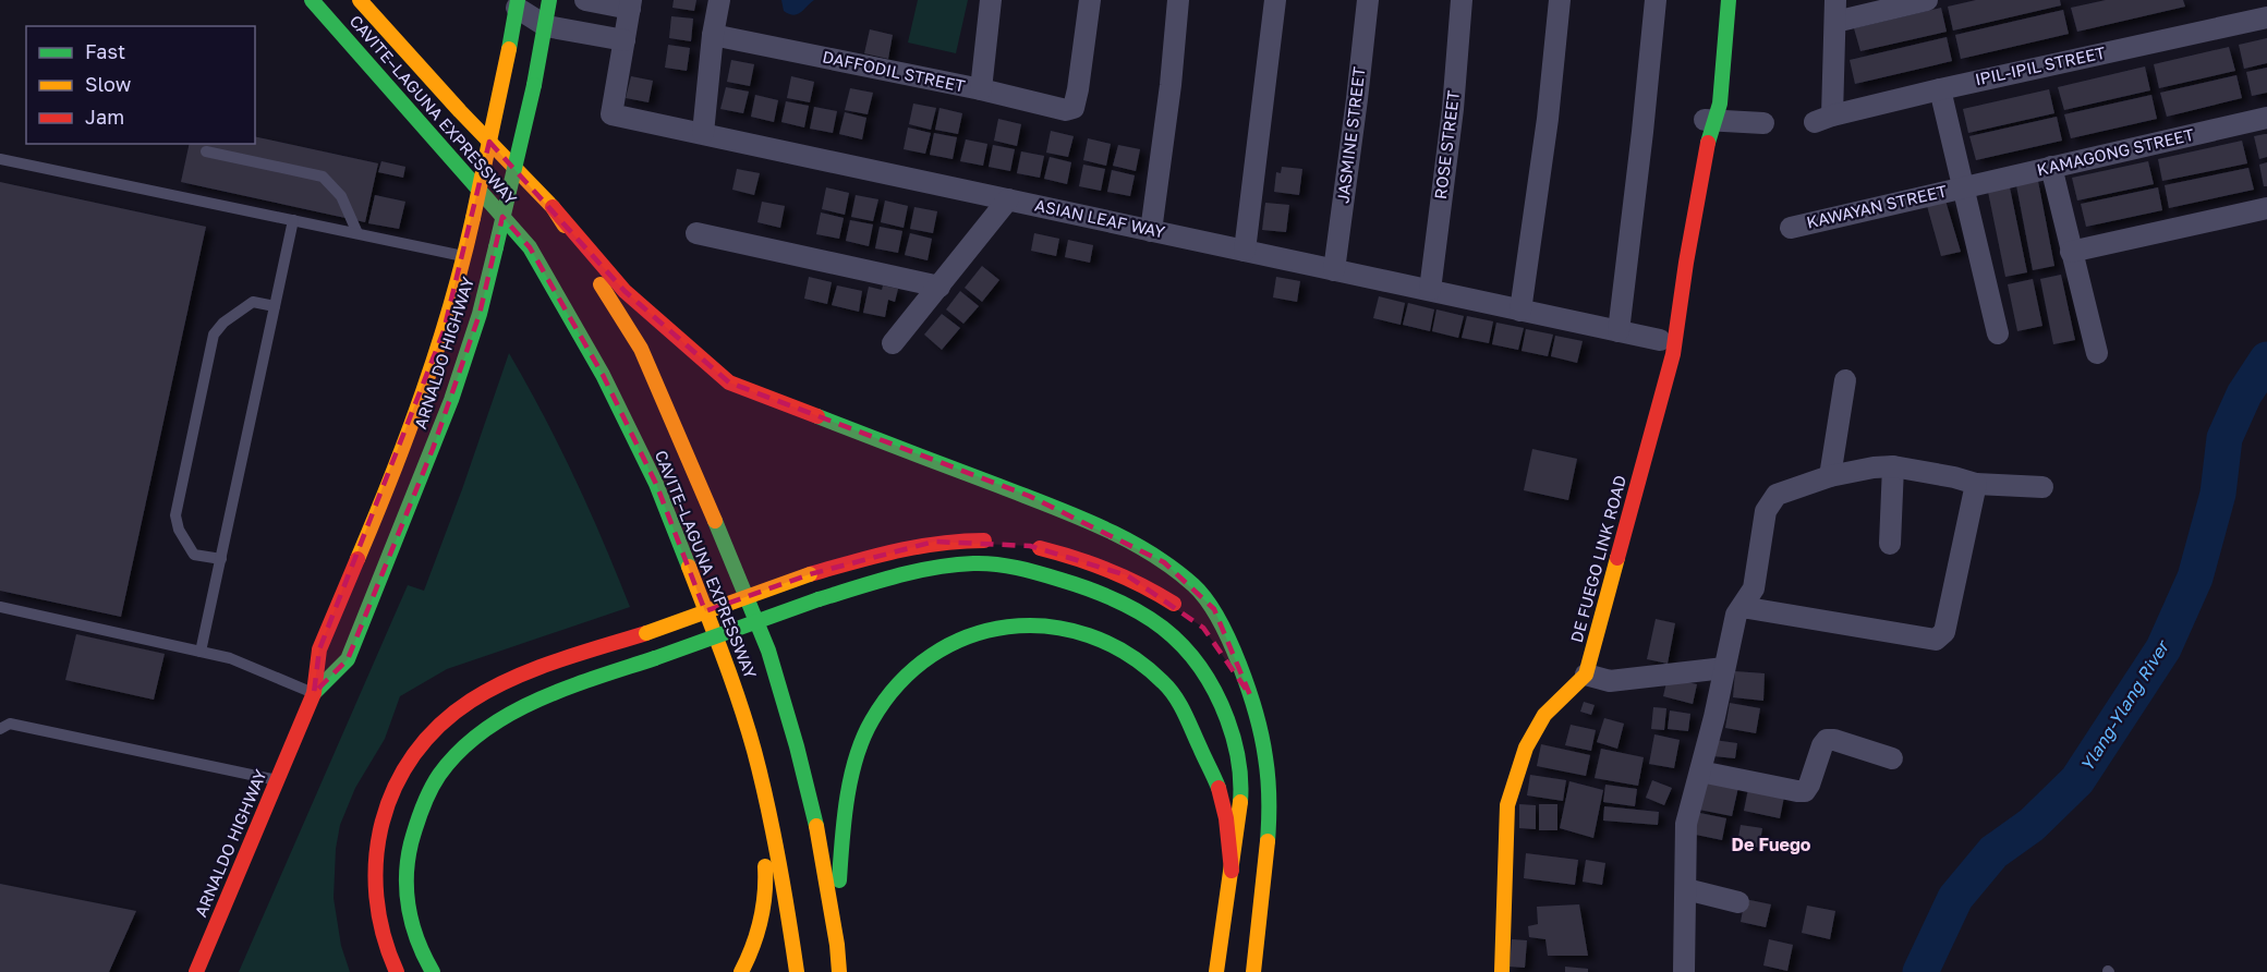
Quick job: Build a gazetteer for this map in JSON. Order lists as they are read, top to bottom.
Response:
{
  "streets": {
    "main road": ["CAVITE–LAGUNA EXPRESSWAY", "ARNALDO HIGHWAY", "DE FUEGO LINK ROAD"],
    "street": [
      "IPIL-IPIL STREET",
      "DAFFODIL STREET",
      "JASMINE STREET",
      "ROSE STREET",
      "KAMAGONG STREET",
      "KAWAYAN STREET",
      "ASIAN LEAF WAY"
    ]
  },
  "crossings": [
    ["JASMINE STREET", "ASIAN LEAF WAY"],
    ["ROSE STREET", "ASIAN LEAF WAY"],
    ["KAMAGONG STREET", "KAWAYAN STREET"]
  ],
  "districts": ["De Fuego"],
  "water": ["Ylang-Ylang River"],
  "legend": ["Fast", "Slow", "Jam"]
}
